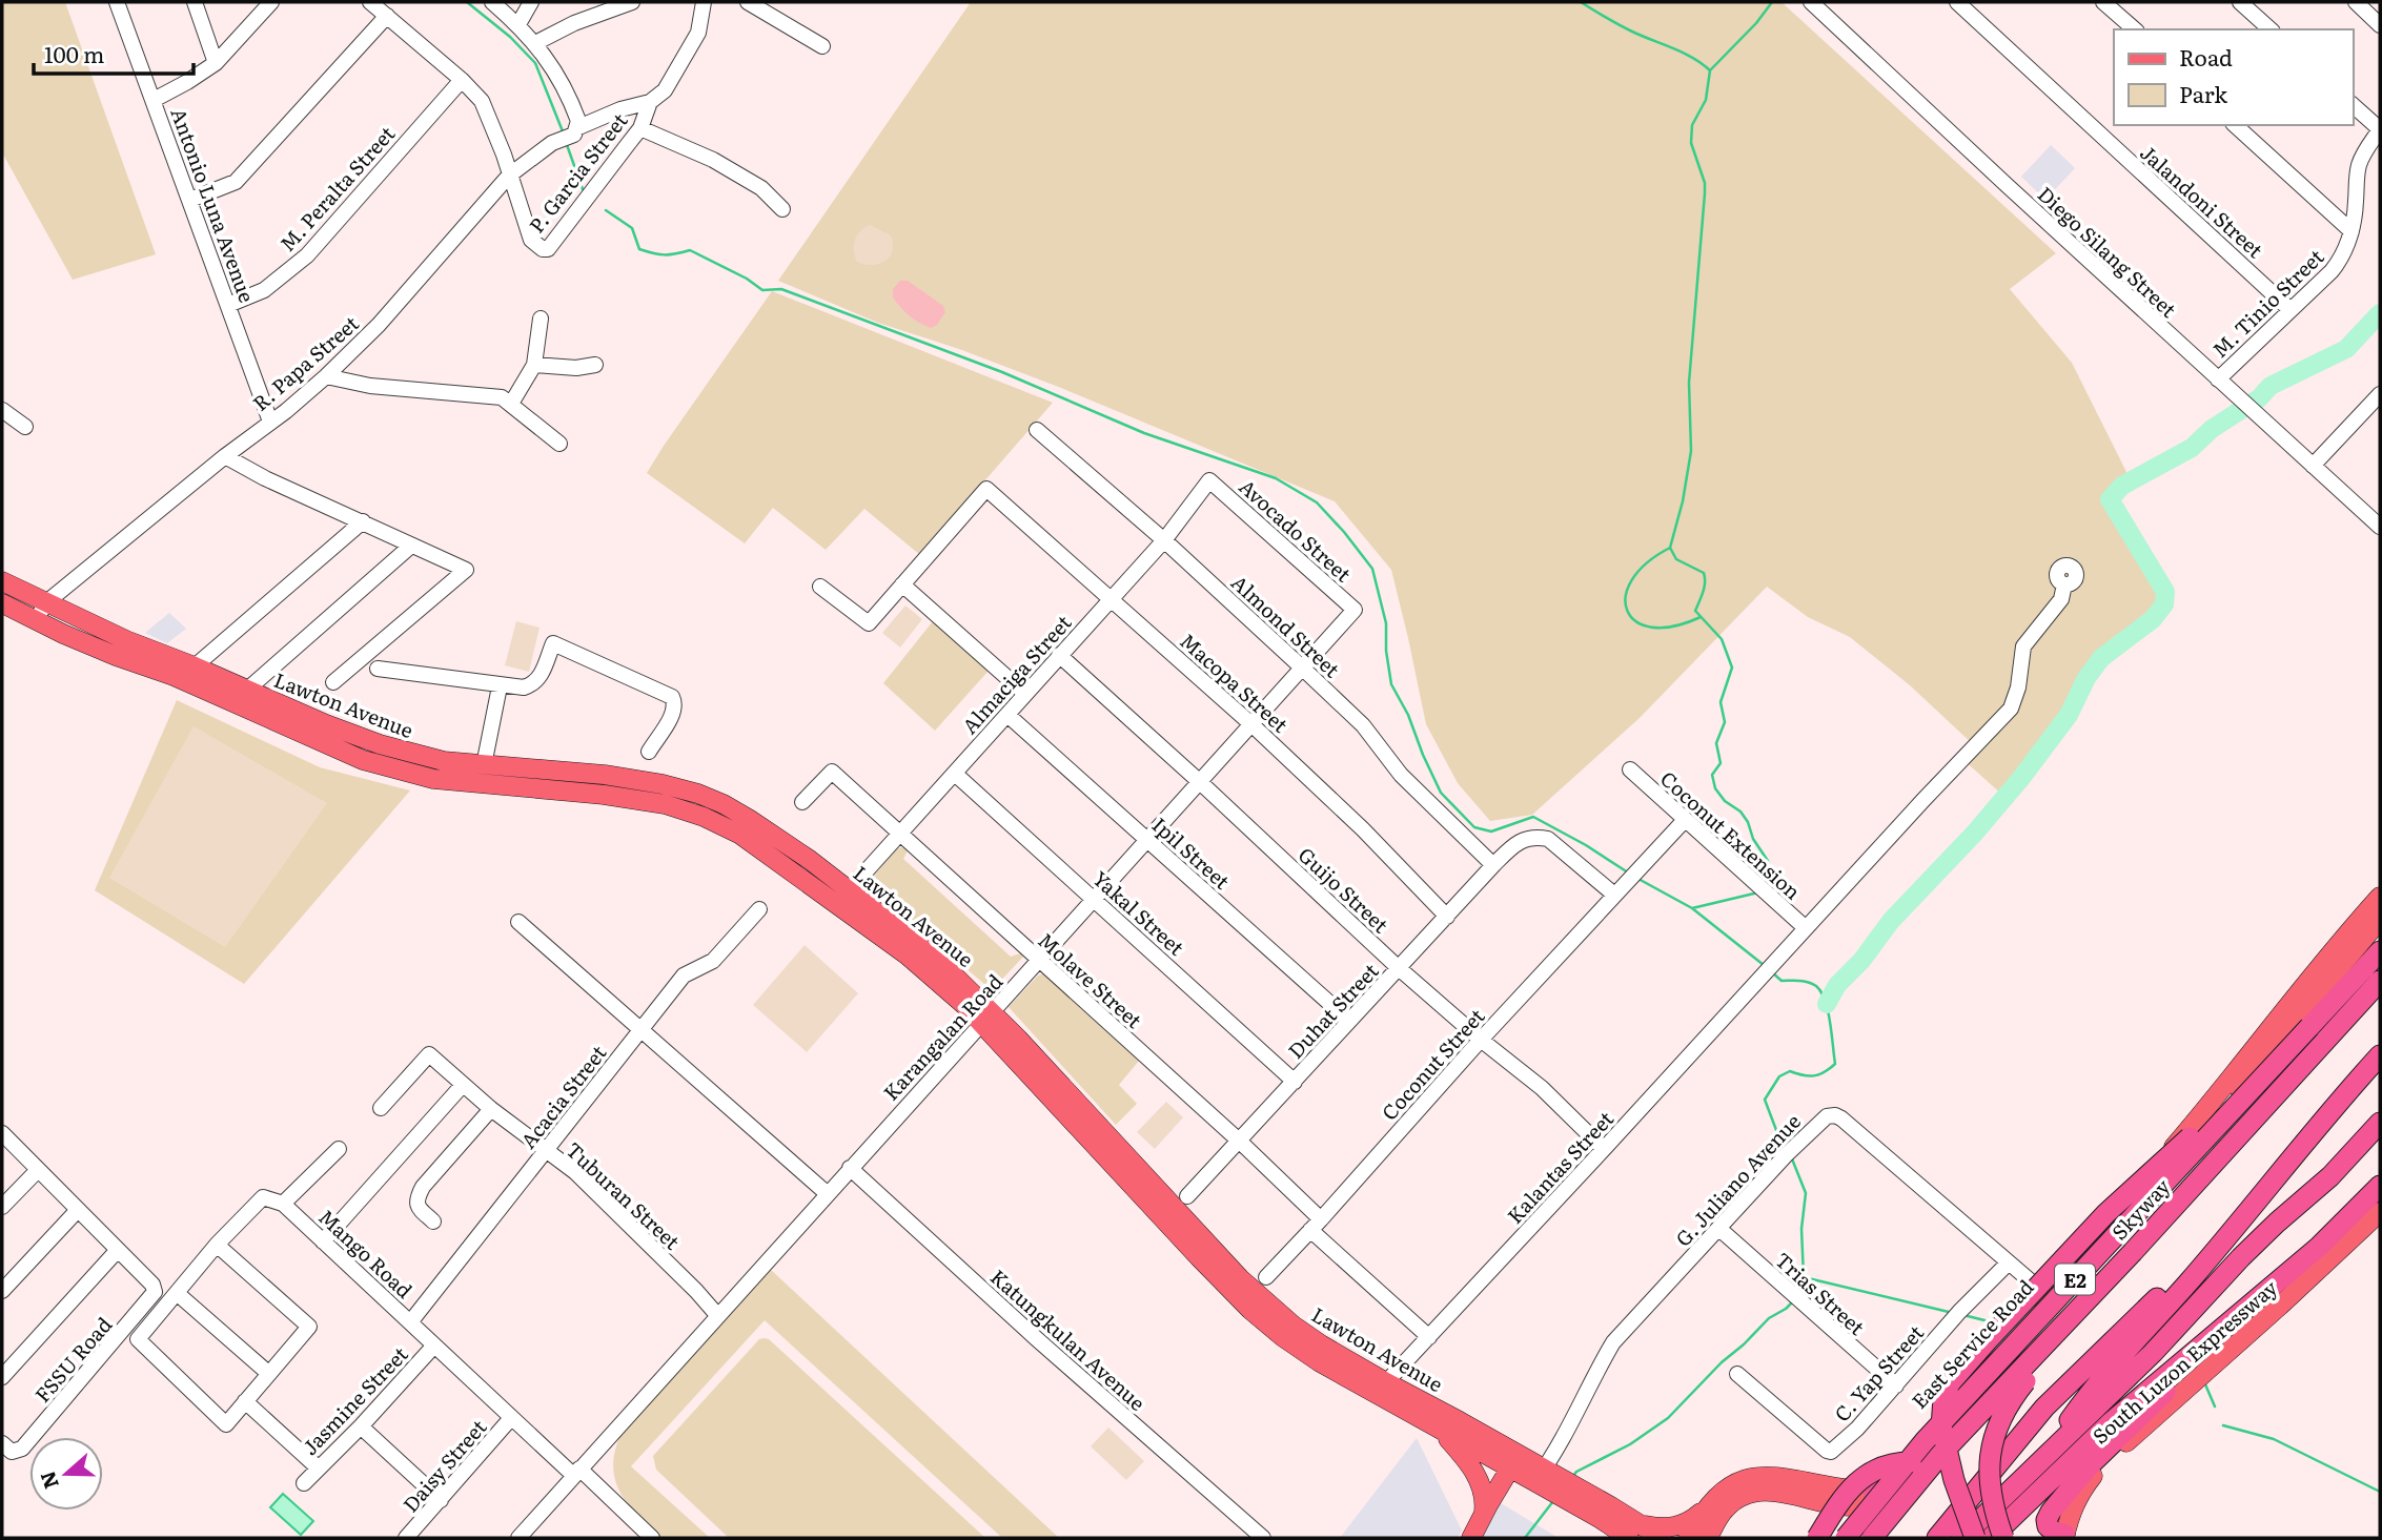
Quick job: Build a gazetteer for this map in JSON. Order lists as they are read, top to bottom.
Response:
{
  "streets": {
    "highway": ["Skyway", "E2", "South Luzon Expressway"],
    "main road": ["Lawton Avenue", "East Service Road"],
    "street": [
      "P. Garcia Street",
      "M. Peralta Street",
      "Jalandoni Street",
      "Antonio Luna Avenue",
      "Diego Silang Street",
      "M. Tinio Street",
      "R. Papa Street",
      "Avocado Street",
      "Almond Street",
      "Almaciga Street",
      "Macopa Street",
      "Coconut Extension",
      "Ipil Street",
      "Guijo Street",
      "Yakal Street",
      "Molave Street",
      "Duhat Street",
      "Karangalan Road",
      "Coconut Street",
      "Acacia Street",
      "Kalantas Street",
      "G. Juliano Avenue",
      "Tuburan Street",
      "Mango Road",
      "Trias Street",
      "Katungkulan Avenue",
      "FSSU Road",
      "C. Yap Street",
      "Jasmine Street",
      "Daisy Street"
    ]
  },
  "crossings": [
    ["P. Garcia Street", "M. Peralta Street"],
    ["P. Garcia Street", "R. Papa Street"],
    ["M. Peralta Street", "Antonio Luna Avenue"],
    ["Jalandoni Street", "M. Tinio Street"],
    ["Antonio Luna Avenue", "R. Papa Street"],
    ["Diego Silang Street", "M. Tinio Street"],
    ["R. Papa Street", "Lawton Avenue"],
    ["Avocado Street", "Almaciga Street"],
    ["Avocado Street", "Karangalan Road"],
    ["Almond Street", "Almaciga Street"],
    ["Almond Street", "Duhat Street"],
    ["Almond Street", "Karangalan Road"],
    ["Almaciga Street", "Macopa Street"],
    ["Almaciga Street", "Lawton Avenue"],
    ["Almaciga Street", "Ipil Street"],
    ["Almaciga Street", "Guijo Street"],
    ["Almaciga Street", "Yakal Street"],
    ["Almaciga Street", "Molave Street"],
    ["Macopa Street", "Duhat Street"],
    ["Macopa Street", "Karangalan Road"],
    ["Lawton Avenue", "Karangalan Road"],
    ["Lawton Avenue", "Kalantas Street"],
    ["Lawton Avenue", "G. Juliano Avenue"],
    ["Coconut Extension", "Coconut Street"],
    ["Coconut Extension", "Kalantas Street"],
    ["Ipil Street", "Duhat Street"],
    ["Ipil Street", "Karangalan Road"],
    ["Guijo Street", "Duhat Street"],
    ["Guijo Street", "Karangalan Road"],
    ["Guijo Street", "Coconut Street"],
    ["Guijo Street", "Kalantas Street"],
    ["Yakal Street", "Duhat Street"],
    ["Yakal Street", "Karangalan Road"],
    ["Molave Street", "Duhat Street"],
    ["Molave Street", "Karangalan Road"],
    ["Molave Street", "Coconut Street"],
    ["Molave Street", "Kalantas Street"],
    ["Duhat Street", "Coconut Street"],
    ["Karangalan Road", "Tuburan Street"],
    ["Karangalan Road", "Mango Road"],
    ["Karangalan Road", "Katungkulan Avenue"],
    ["Acacia Street", "Tuburan Street"],
    ["Acacia Street", "Mango Road"],
    ["G. Juliano Avenue", "Trias Street"],
    ["G. Juliano Avenue", "East Service Road"],
    ["G. Juliano Avenue", "C. Yap Street"],
    ["Mango Road", "Jasmine Street"],
    ["Mango Road", "Daisy Street"],
    ["Trias Street", "C. Yap Street"]
  ],
  "legend": ["Road", "Park"],
  "scale_bar": "100 m",
  "north": "left"
}
